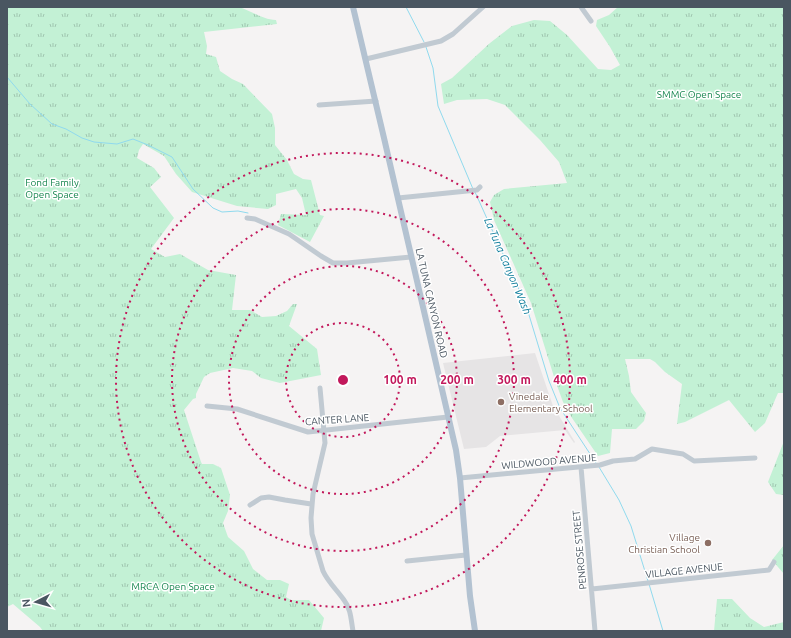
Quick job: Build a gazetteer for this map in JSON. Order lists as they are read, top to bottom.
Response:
{
  "streets": {
    "main road": ["LA TUNA CANYON ROAD"],
    "street": [
      "CANTER LANE",
      "WILDWOOD AVENUE",
      "PENROSE STREET",
      "VILLAGE AVENUE"
    ]
  },
  "crossings": [
    ["LA TUNA CANYON ROAD", "CANTER LANE"],
    ["LA TUNA CANYON ROAD", "WILDWOOD AVENUE"],
    ["WILDWOOD AVENUE", "PENROSE STREET"],
    ["PENROSE STREET", "VILLAGE AVENUE"]
  ],
  "water": ["La Tuna Canyon Wash"],
  "parks": ["SMMC Open Space", "Fond Family Open Space", "MRCA Open Space"],
  "places": ["Vinedale Elementary School", "Village Christian School"],
  "north": "left",
  "rings": [
    "100 m",
    "200 m",
    "300 m",
    "400 m"
  ]
}
